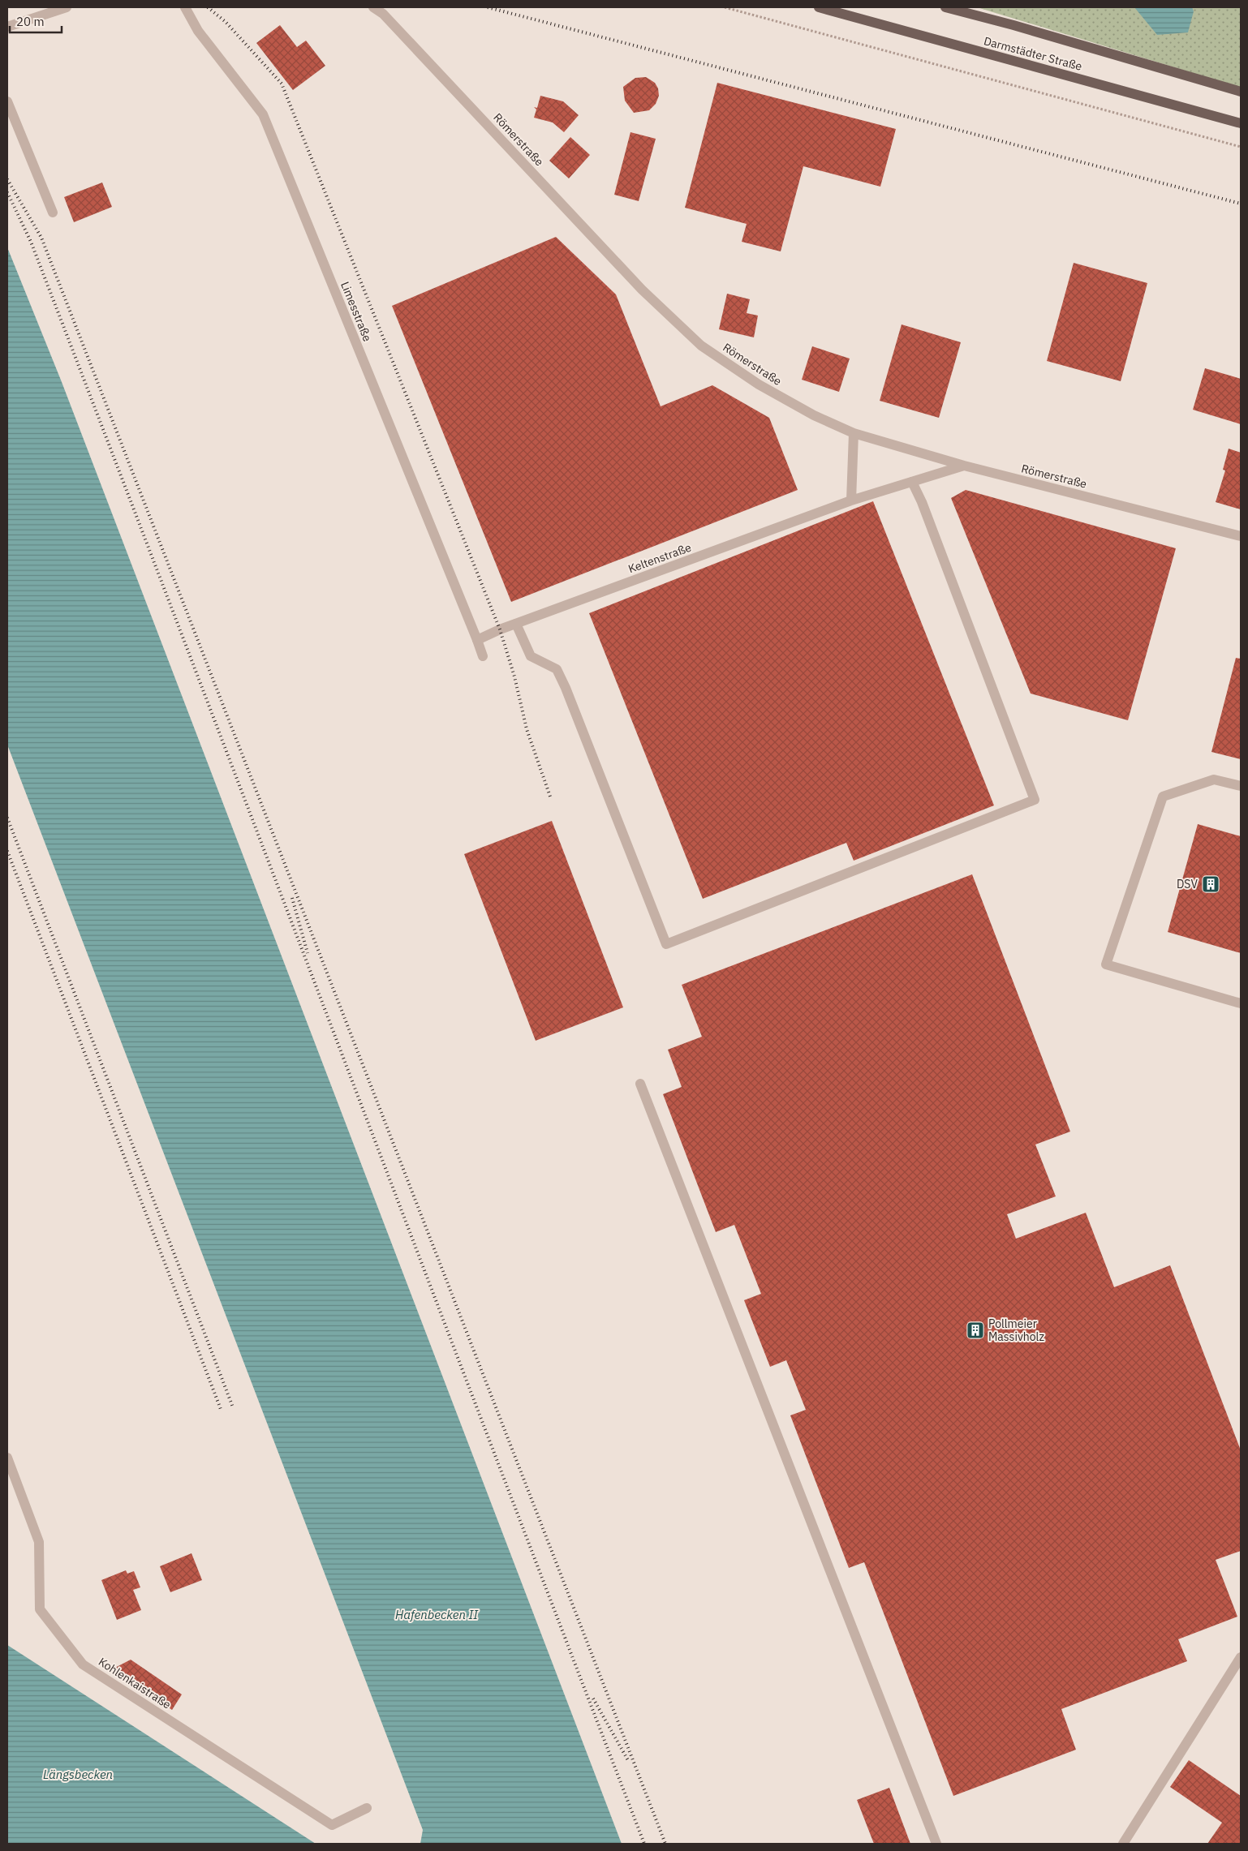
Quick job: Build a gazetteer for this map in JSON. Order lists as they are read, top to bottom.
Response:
{
  "streets": {
    "main road": ["Darmstädter Straße"],
    "street": [
      "Römerstraße",
      "Limesstraße",
      "Keltenstraße",
      "Kohlenkaistraße"
    ]
  },
  "crossings": [
    ["Römerstraße", "Keltenstraße"],
    ["Limesstraße", "Keltenstraße"]
  ],
  "water": ["Hafenbecken II", "Längsbecken"],
  "places": {
    "building": ["DSV", "Pollmeier Massivholz"]
  },
  "scale_bar": "20 m"
}
